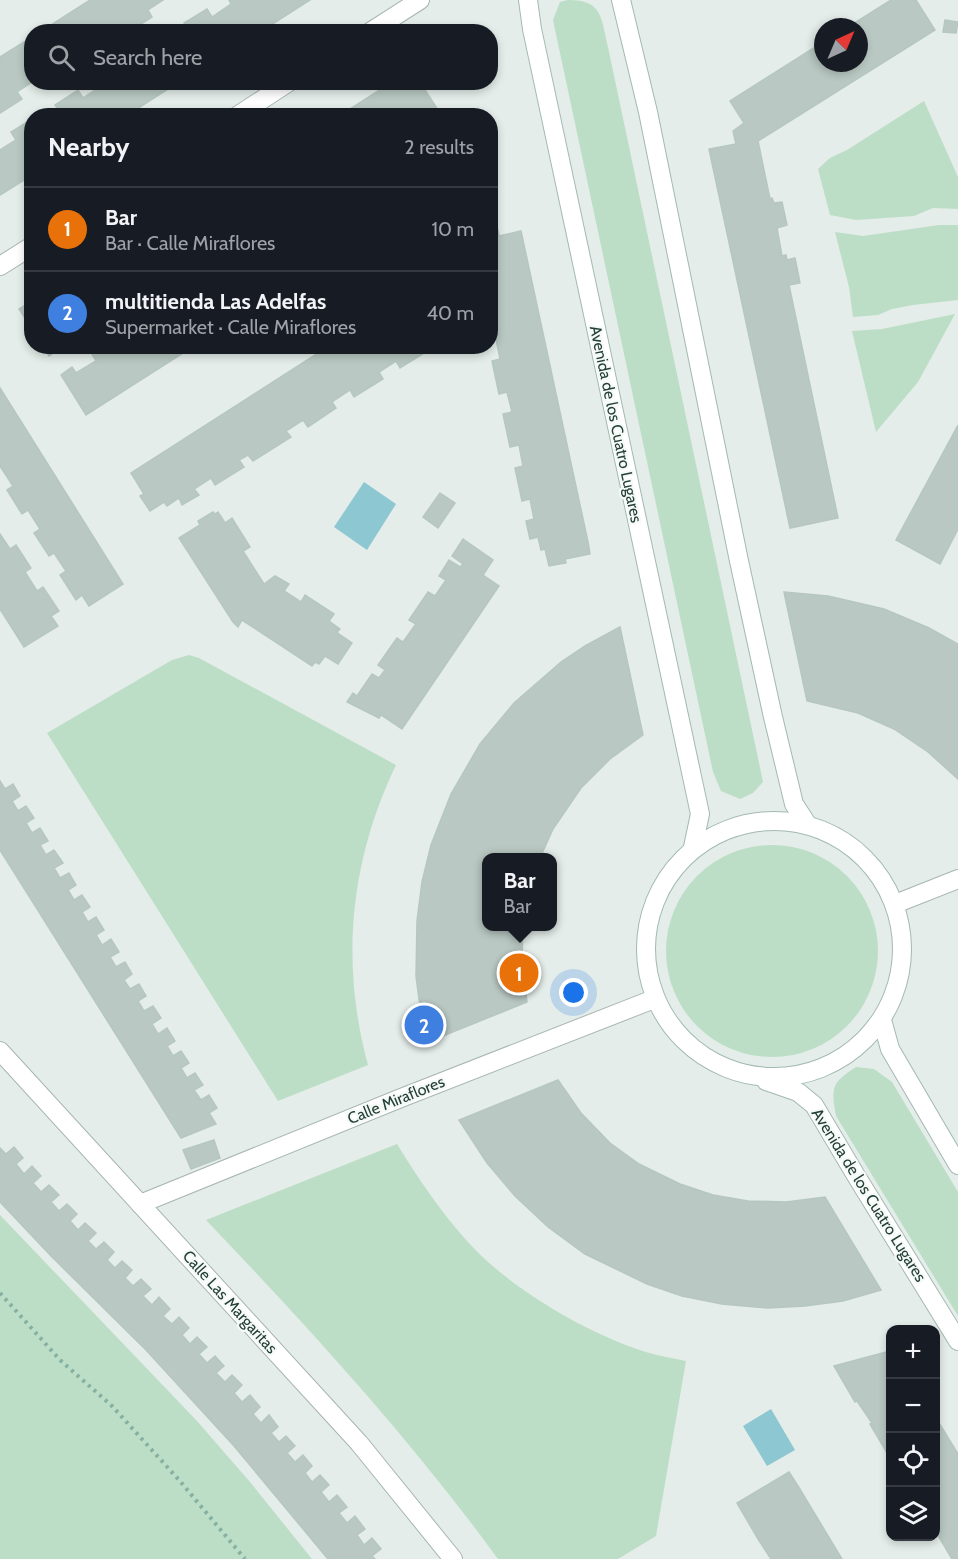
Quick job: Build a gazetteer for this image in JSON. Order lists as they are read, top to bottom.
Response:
{
  "streets": {
    "main road": ["Avenida de los Cuatro Lugares", "Calle Miraflores", "Calle Las Margaritas"]
  },
  "crossings": [
    ["Avenida de los Cuatro Lugares", "Calle Miraflores"],
    ["Calle Miraflores", "Calle Las Margaritas"]
  ],
  "north": "top right",
  "page": {
    "search": "Search here",
    "heading": ["Nearby", "2 results"],
    "list": [
      {
        "mark": "1",
        "name": "Bar",
        "note": "Bar · Calle Miraflores",
        "value": "10 m"
      },
      {
        "mark": "2",
        "name": "multitienda Las Adelfas",
        "note": "Supermarket · Calle Miraflores",
        "value": "40 m"
      }
    ],
    "popup": ["Bar", "Bar"],
    "pins": ["1", "2"],
    "map_buttons": ["+", "−"]
  }
}
